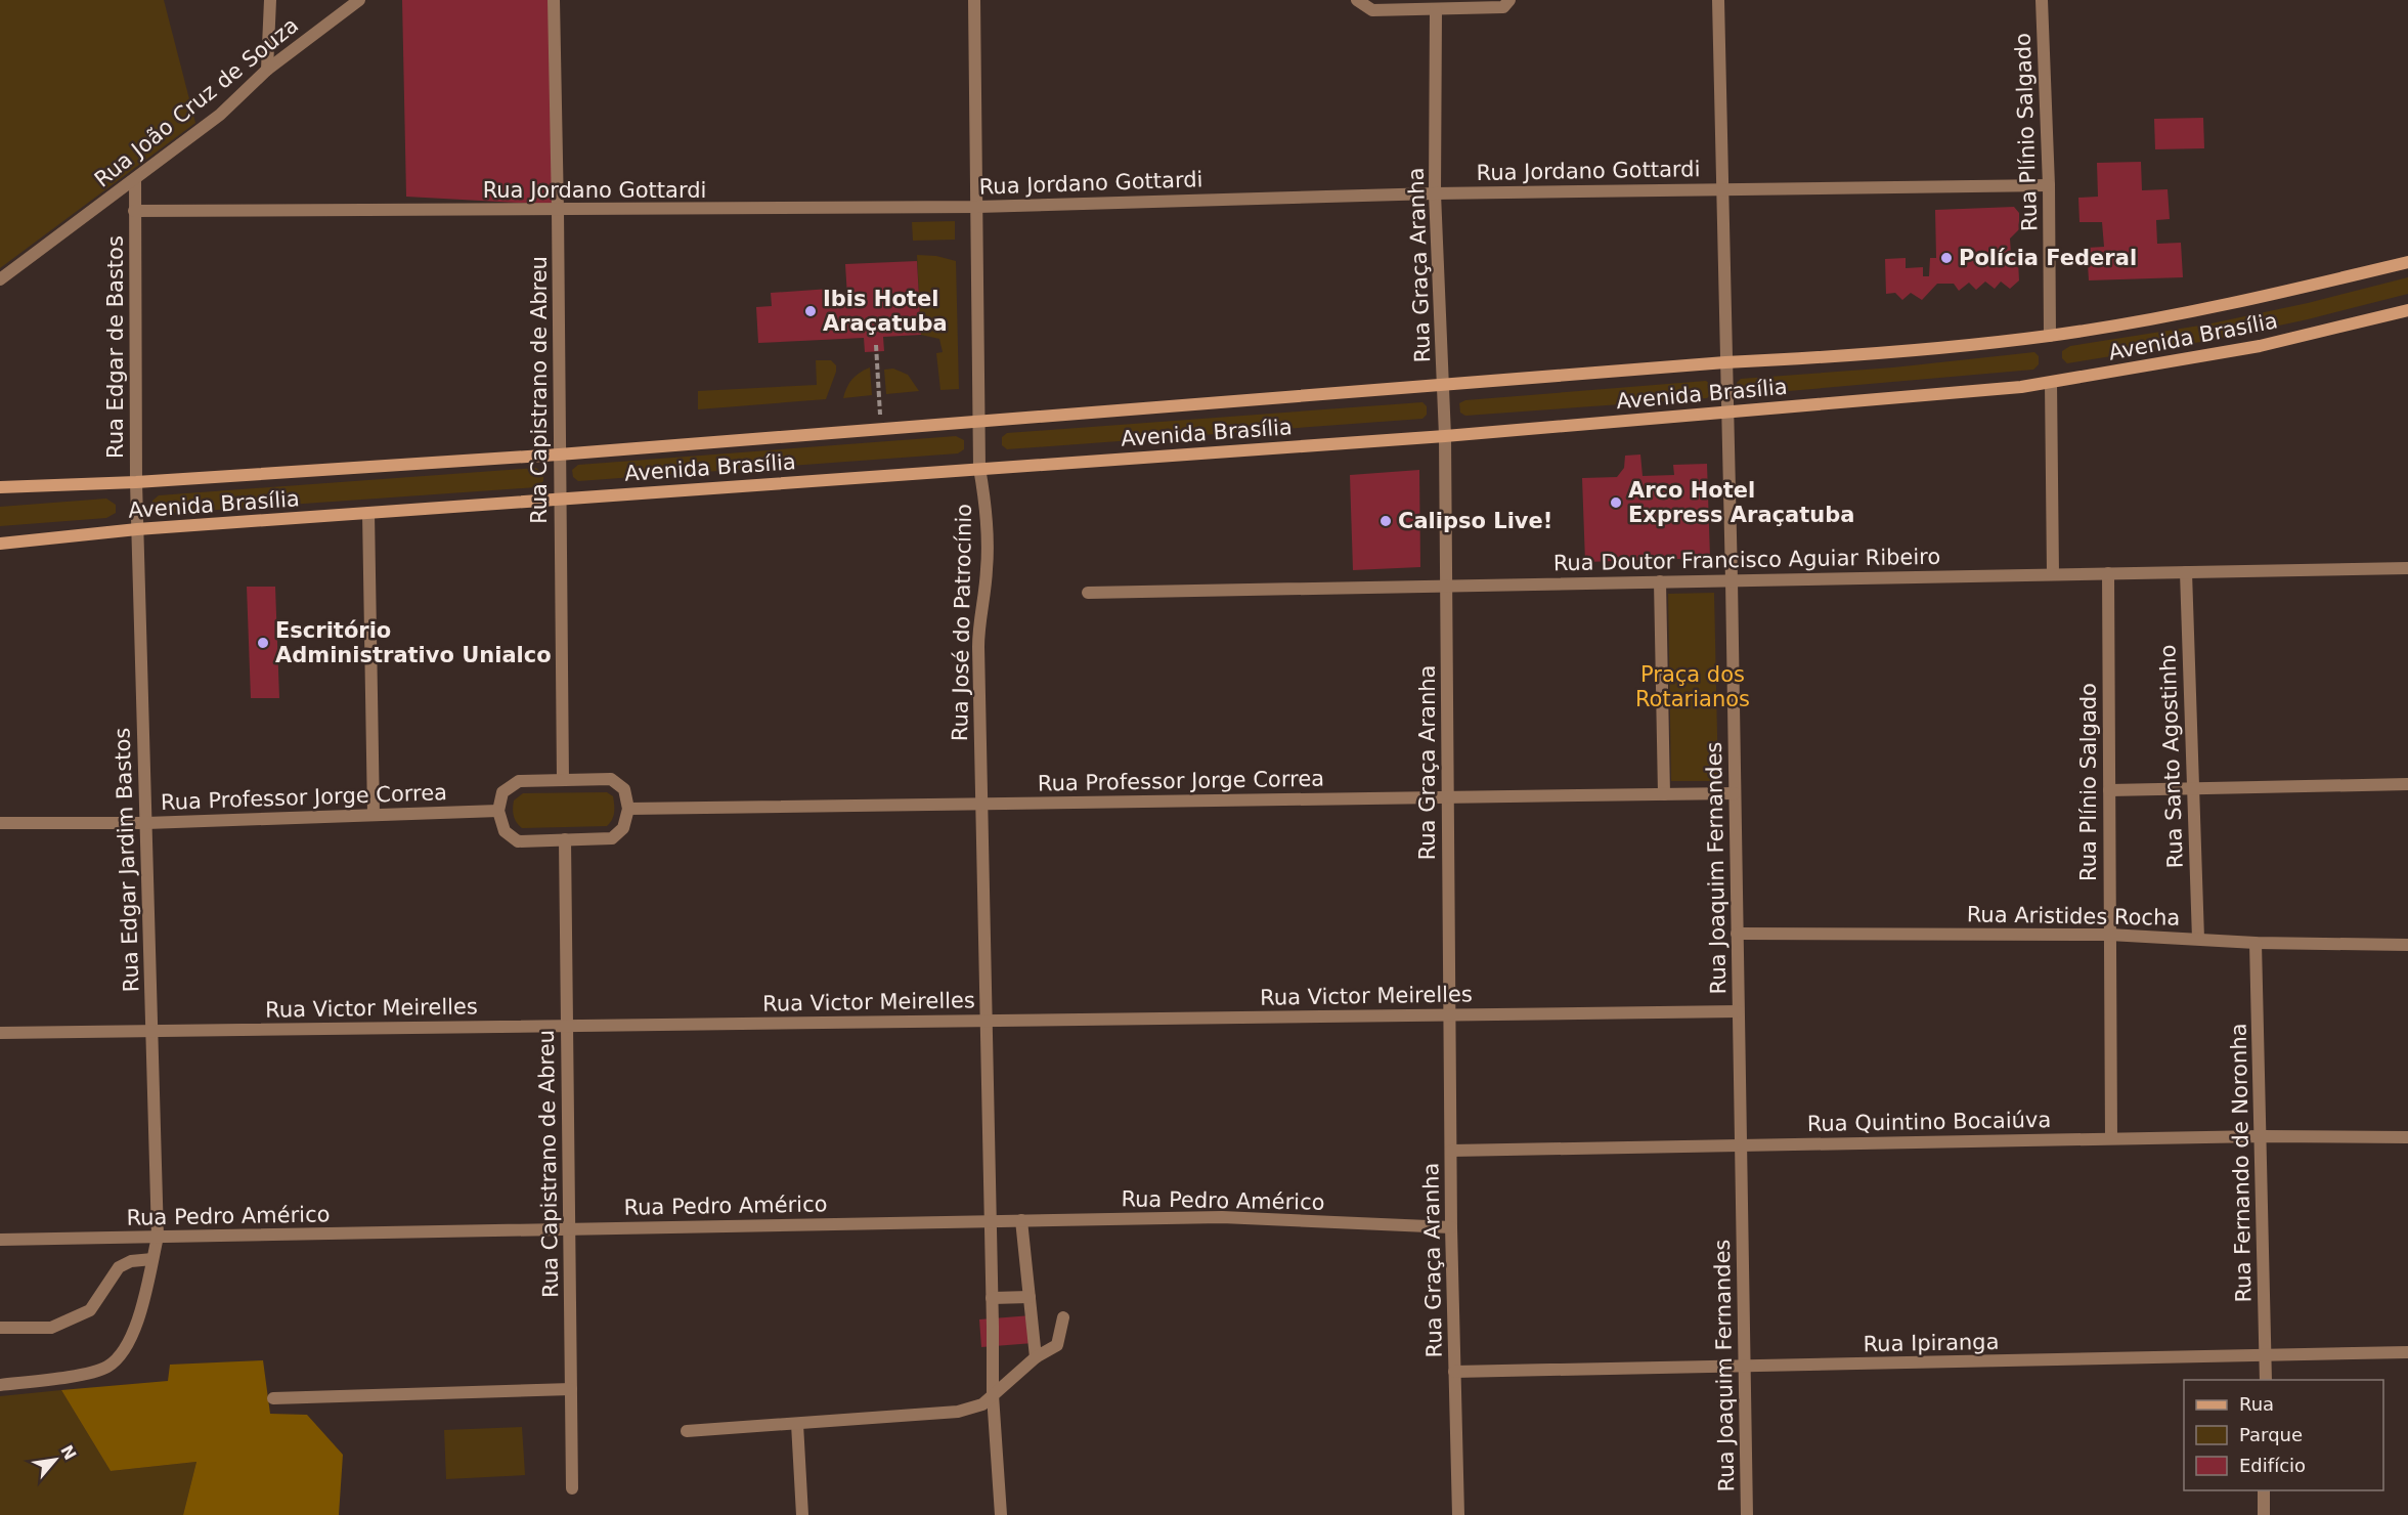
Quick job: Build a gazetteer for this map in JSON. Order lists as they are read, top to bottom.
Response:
{
  "streets": {
    "main road": ["Avenida Brasília"],
    "street": [
      "Rua João Cruz de Souza",
      "Rua Plínio Salgado",
      "Rua Jordano Gottardi",
      "Rua Graça Aranha",
      "Rua Edgar de Bastos",
      "Rua Capistrano de Abreu",
      "Rua Doutor Francisco Aguiar Ribeiro",
      "Rua José do Patrocínio",
      "Rua Santo Agostinho",
      "Rua Professor Jorge Correa",
      "Rua Edgar Jardim Bastos",
      "Rua Joaquim Fernandes",
      "Rua Aristides Rocha",
      "Rua Victor Meirelles",
      "Rua Quintino Bocaiúva",
      "Rua Fernando de Noronha",
      "Rua Pedro Américo",
      "Rua Ipiranga"
    ]
  },
  "crossings": [
    ["Rua João Cruz de Souza", "Rua Edgar de Bastos"],
    ["Rua Plínio Salgado", "Rua Jordano Gottardi"],
    ["Rua Plínio Salgado", "Avenida Brasília"],
    ["Rua Plínio Salgado", "Rua Doutor Francisco Aguiar Ribeiro"],
    ["Rua Plínio Salgado", "Rua Aristides Rocha"],
    ["Rua Plínio Salgado", "Rua Quintino Bocaiúva"],
    ["Rua Jordano Gottardi", "Rua Graça Aranha"],
    ["Rua Jordano Gottardi", "Rua Edgar de Bastos"],
    ["Rua Jordano Gottardi", "Rua Capistrano de Abreu"],
    ["Rua Jordano Gottardi", "Rua José do Patrocínio"],
    ["Rua Jordano Gottardi", "Rua Joaquim Fernandes"],
    ["Rua Graça Aranha", "Avenida Brasília"],
    ["Rua Graça Aranha", "Rua Doutor Francisco Aguiar Ribeiro"],
    ["Rua Graça Aranha", "Rua Professor Jorge Correa"],
    ["Rua Graça Aranha", "Rua Victor Meirelles"],
    ["Rua Graça Aranha", "Rua Quintino Bocaiúva"],
    ["Rua Graça Aranha", "Rua Pedro Américo"],
    ["Rua Graça Aranha", "Rua Ipiranga"],
    ["Avenida Brasília", "Rua Edgar de Bastos"],
    ["Avenida Brasília", "Rua Capistrano de Abreu"],
    ["Avenida Brasília", "Rua José do Patrocínio"],
    ["Avenida Brasília", "Rua Edgar Jardim Bastos"],
    ["Avenida Brasília", "Rua Joaquim Fernandes"],
    ["Rua Edgar de Bastos", "Rua Edgar Jardim Bastos"],
    ["Rua Capistrano de Abreu", "Rua Victor Meirelles"],
    ["Rua Capistrano de Abreu", "Rua Pedro Américo"],
    ["Rua Doutor Francisco Aguiar Ribeiro", "Rua Santo Agostinho"],
    ["Rua Doutor Francisco Aguiar Ribeiro", "Rua Joaquim Fernandes"],
    ["Rua José do Patrocínio", "Rua Professor Jorge Correa"],
    ["Rua José do Patrocínio", "Rua Victor Meirelles"],
    ["Rua Santo Agostinho", "Rua Aristides Rocha"],
    ["Rua Professor Jorge Correa", "Rua Edgar Jardim Bastos"],
    ["Rua Professor Jorge Correa", "Rua Joaquim Fernandes"],
    ["Rua Edgar Jardim Bastos", "Rua Victor Meirelles"],
    ["Rua Edgar Jardim Bastos", "Rua Pedro Américo"],
    ["Rua Joaquim Fernandes", "Rua Aristides Rocha"],
    ["Rua Joaquim Fernandes", "Rua Victor Meirelles"],
    ["Rua Joaquim Fernandes", "Rua Quintino Bocaiúva"],
    ["Rua Joaquim Fernandes", "Rua Ipiranga"],
    ["Rua Aristides Rocha", "Rua Fernando de Noronha"],
    ["Rua Quintino Bocaiúva", "Rua Fernando de Noronha"],
    ["Rua Fernando de Noronha", "Rua Ipiranga"]
  ],
  "parks": ["Praça dos Rotarianos"],
  "places": [
    "Polícia Federal",
    "Ibis Hotel Araçatuba",
    "Arco Hotel Express Araçatuba",
    "Calipso Live!",
    "Escritório Administrativo Unialco"
  ],
  "legend": ["Rua", "Parque", "Edifício"],
  "north": "top right"
}
